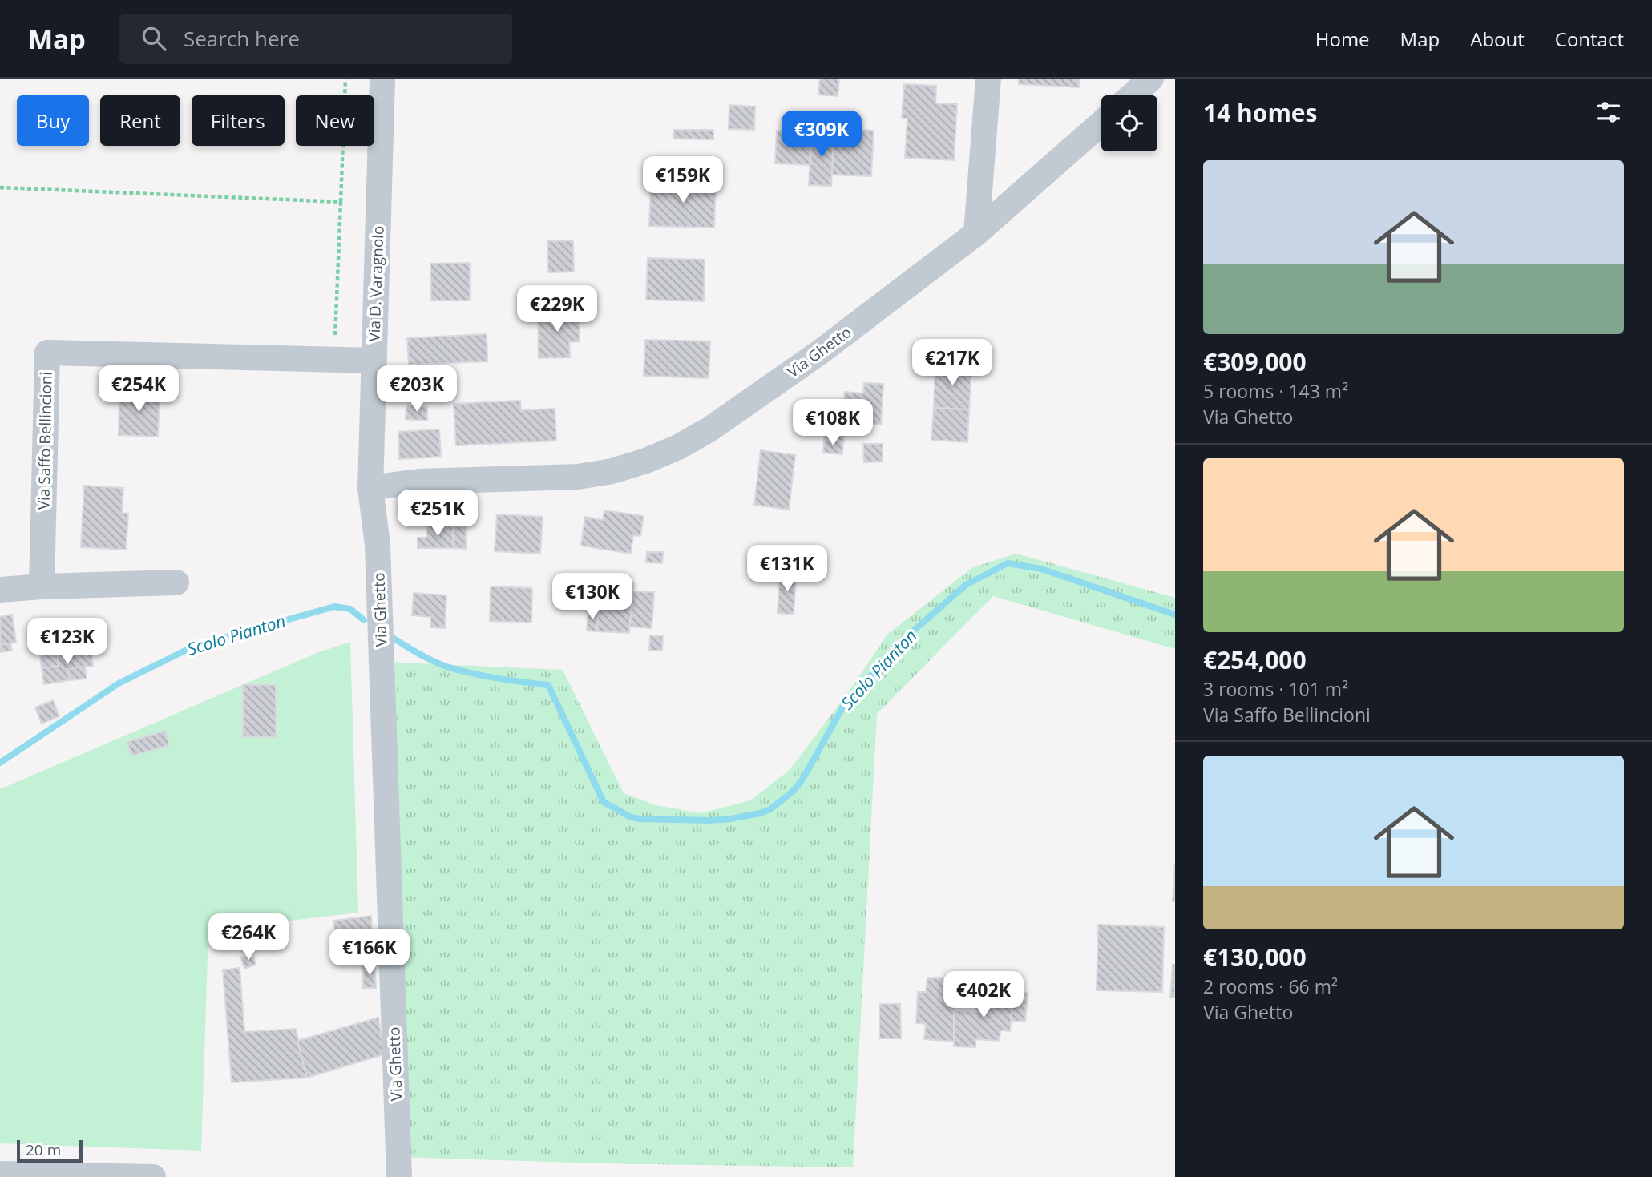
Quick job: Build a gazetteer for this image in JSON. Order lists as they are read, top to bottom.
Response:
{
  "streets": {
    "street": ["Via D. Varagnolo", "Via Ghetto", "Via Saffo Bellincioni"]
  },
  "crossings": [
    ["Via D. Varagnolo", "Via Ghetto"],
    ["Via D. Varagnolo", "Via Saffo Bellincioni"]
  ],
  "water": ["Scolo Pianton"],
  "scale_bar": "20 m",
  "page": {
    "header": "Map",
    "search": "Search here",
    "nav": [
      "Home",
      "Map",
      "About",
      "Contact"
    ],
    "heading": "14 homes",
    "chip": [
      "Buy",
      "Rent",
      "Filters",
      "New"
    ],
    "price": [
      "€309K",
      "€159K",
      "€229K",
      "€217K",
      "€254K",
      "€203K",
      "€108K",
      "€251K",
      "€131K",
      "€130K",
      "€123K",
      "€264K",
      "€166K",
      "€402K"
    ],
    "list": [
      {
        "name": "€309,000",
        "note": "5 rooms · 143 m² · Via Ghetto"
      },
      {
        "name": "€254,000",
        "note": "3 rooms · 101 m² · Via Saffo Bellincioni"
      },
      {
        "name": "€130,000",
        "note": "2 rooms · 66 m² · Via Ghetto"
      }
    ],
    "scale": "20 m"
  }
}
